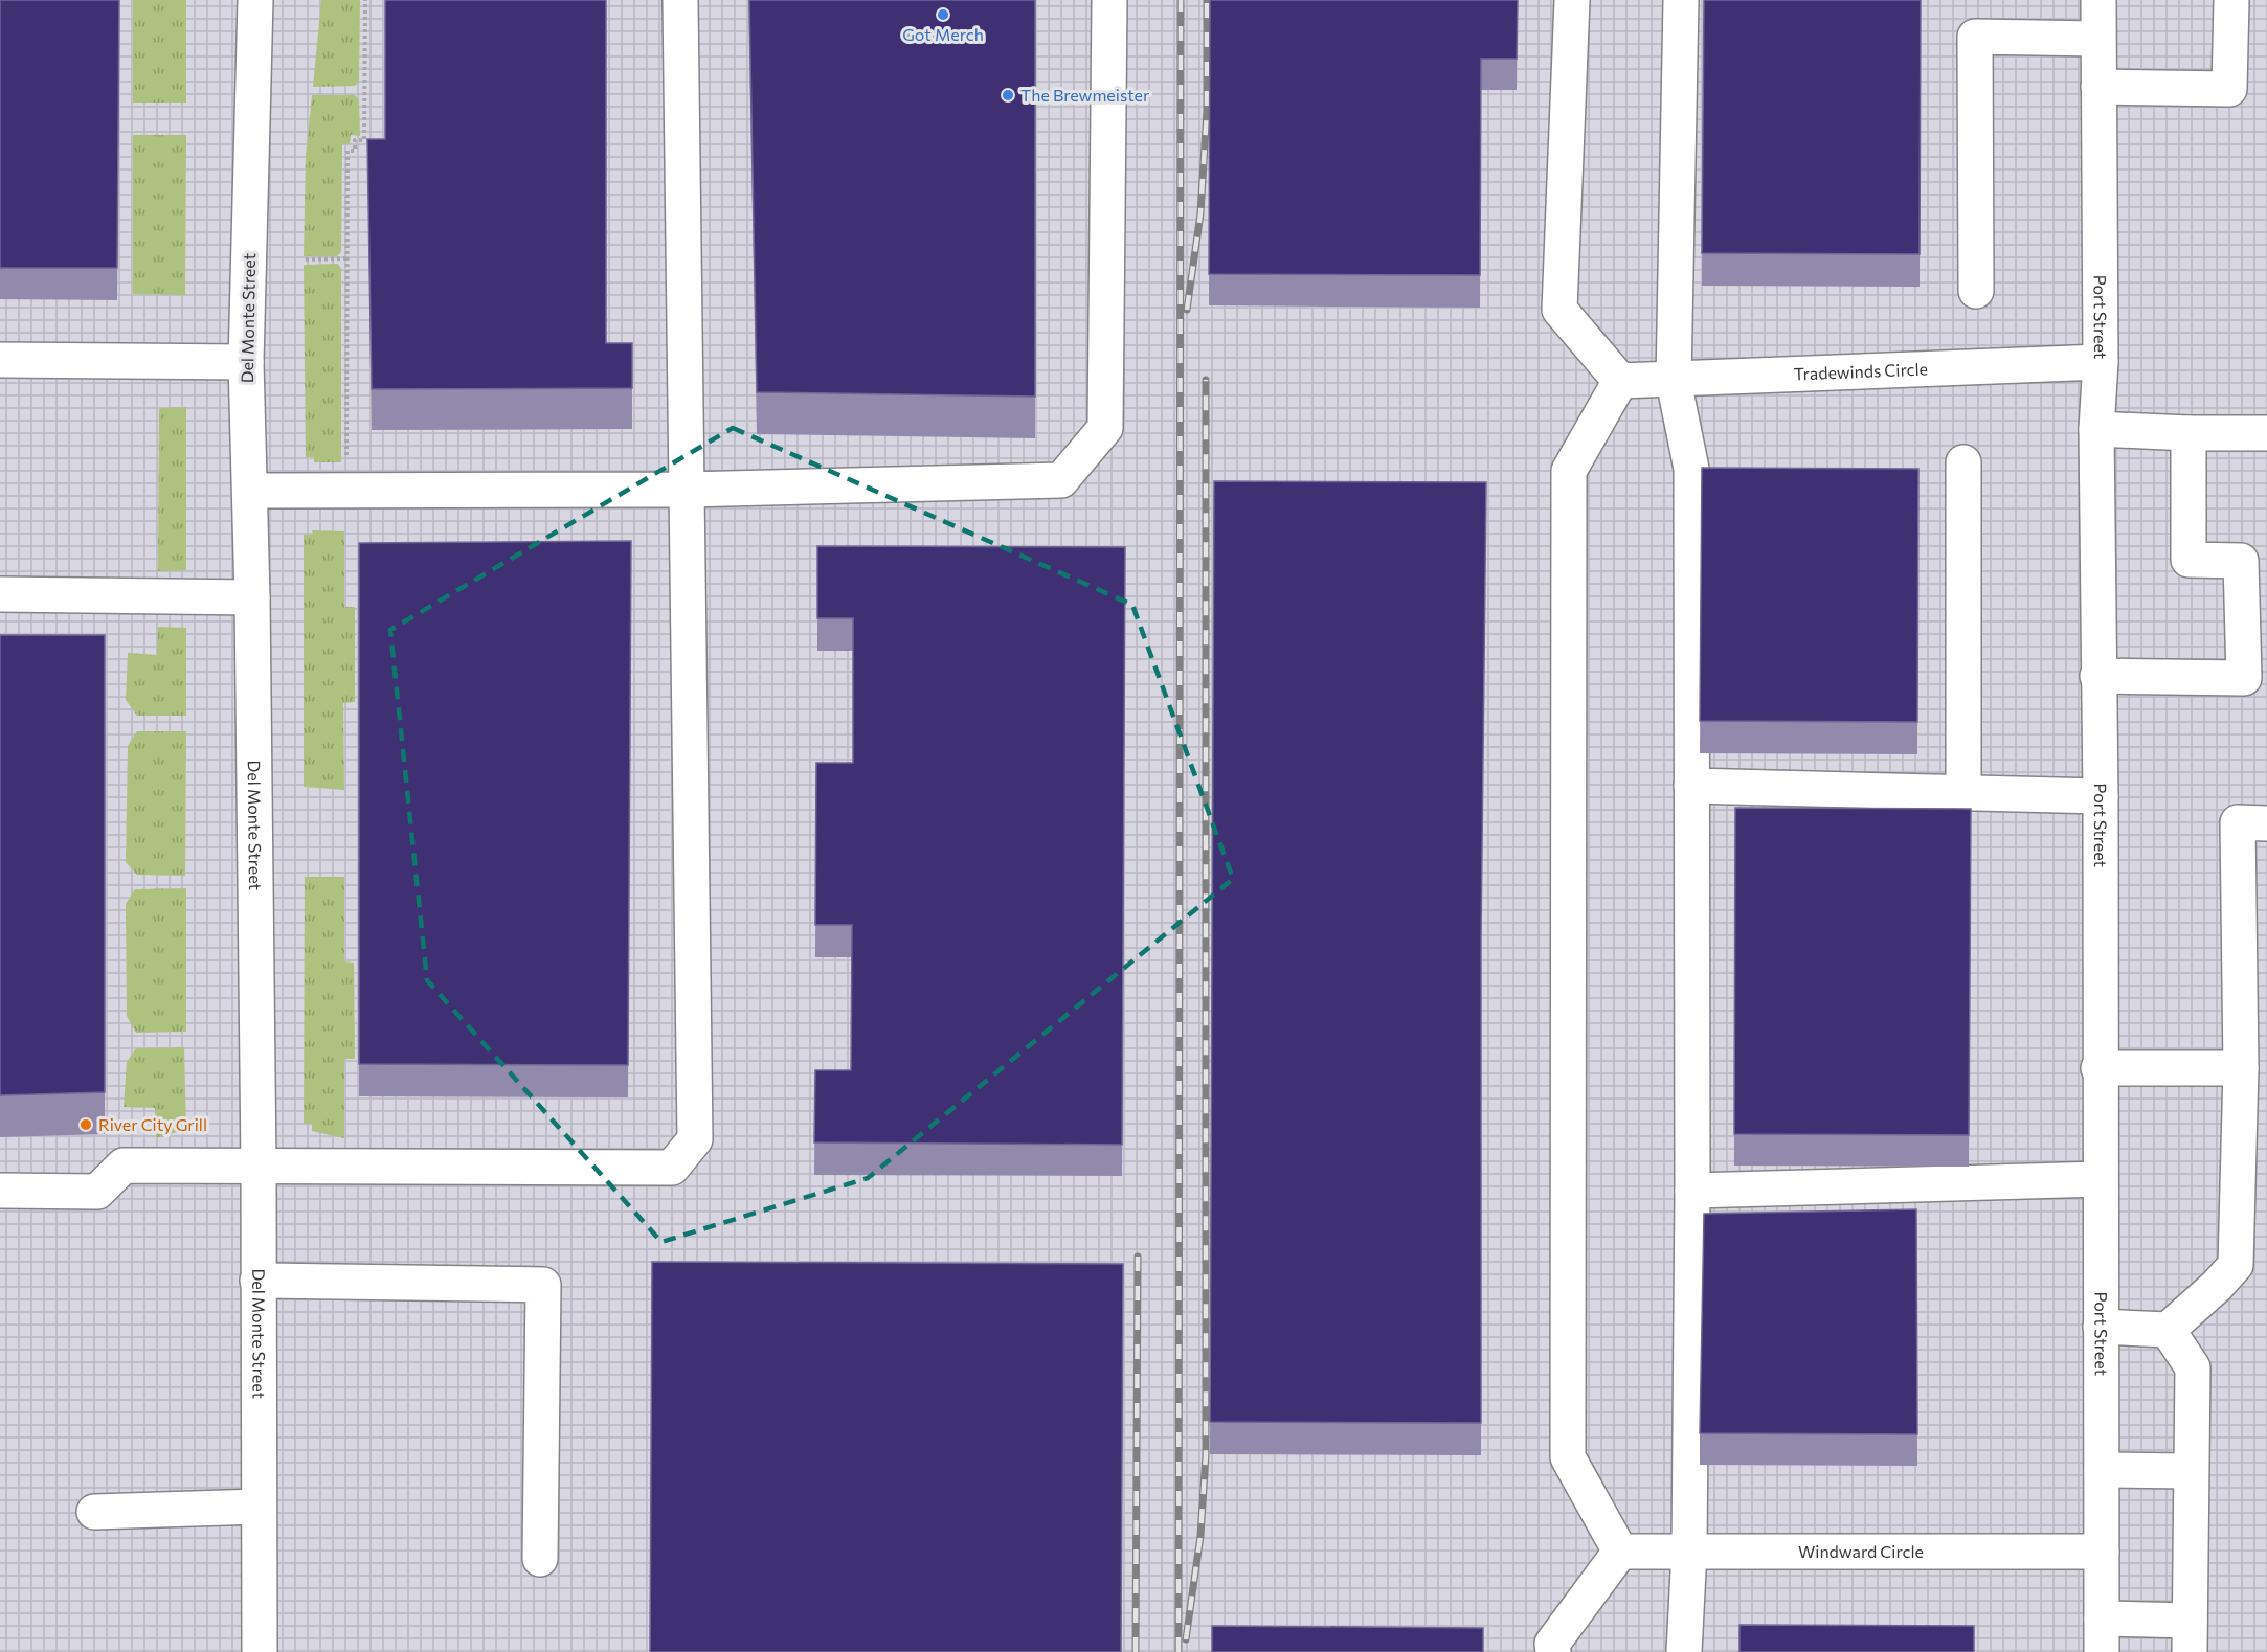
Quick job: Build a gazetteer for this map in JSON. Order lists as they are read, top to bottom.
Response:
{
  "streets": {
    "street": [
      "Del Monte Street",
      "Port Street",
      "Tradewinds Circle",
      "Windward Circle"
    ]
  },
  "crossings": [
    ["Port Street", "Tradewinds Circle"],
    ["Port Street", "Windward Circle"]
  ],
  "places": ["Got Merch", "The Brewmeister", "River City Grill"]
}
